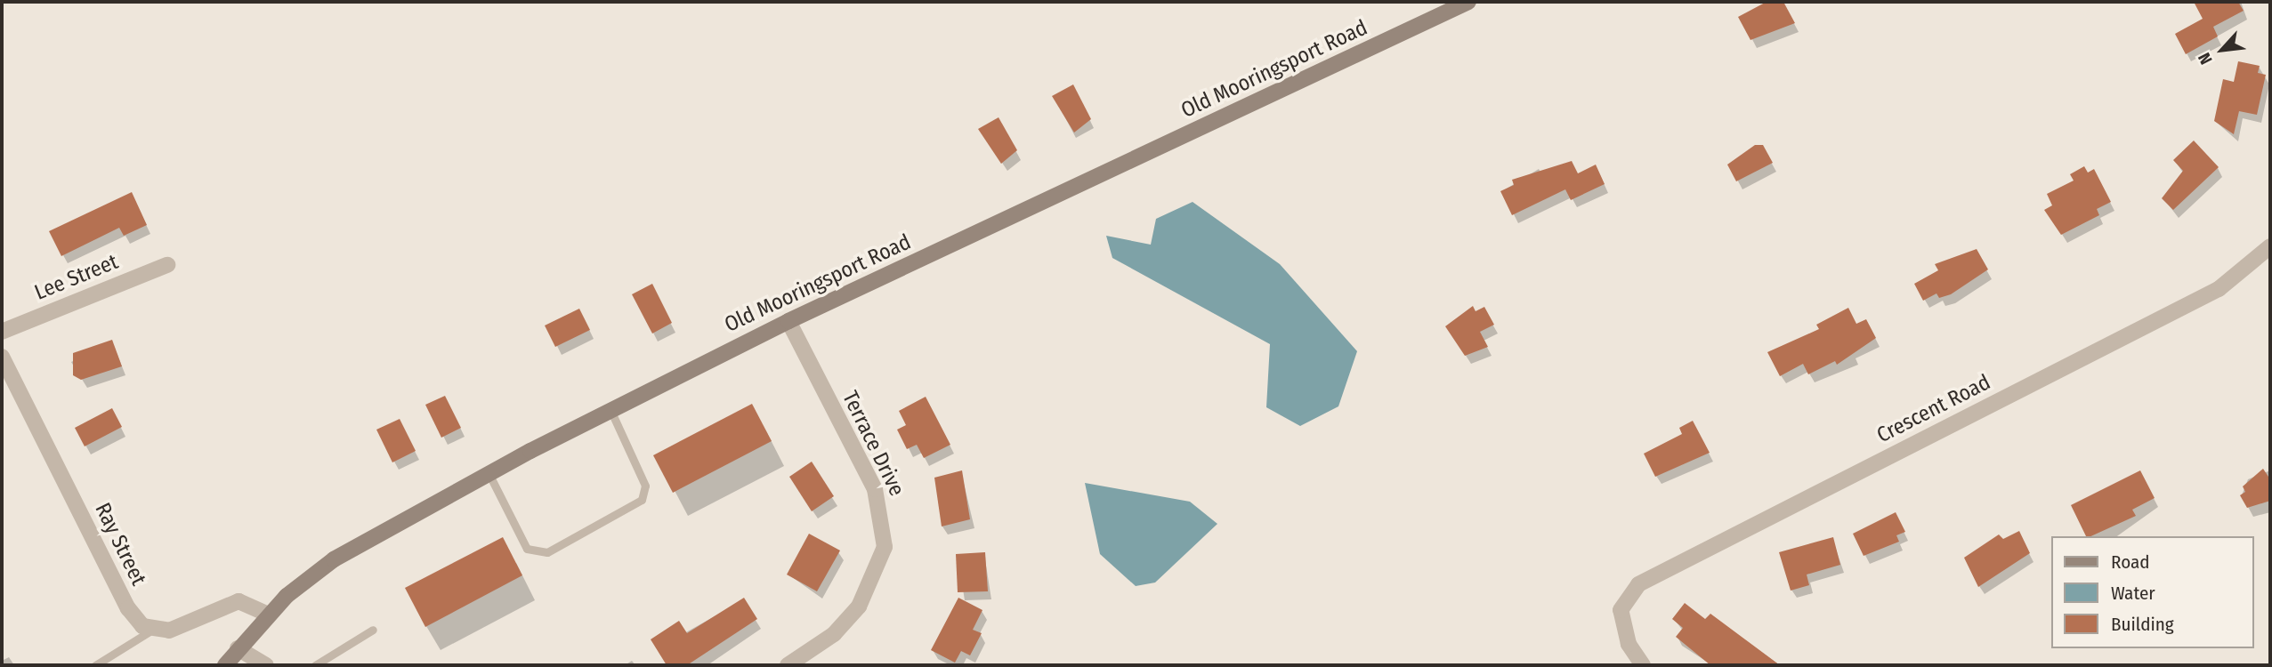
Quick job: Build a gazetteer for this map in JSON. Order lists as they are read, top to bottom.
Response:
{
  "streets": {
    "main road": ["Old Mooringsport Road"],
    "street": [
      "Lee Street",
      "Crescent Road",
      "Terrace Drive",
      "Ray Street"
    ]
  },
  "crossings": [
    ["Old Mooringsport Road", "Terrace Drive"]
  ],
  "legend": ["Road", "Water", "Building"],
  "north": "bottom left"
}
